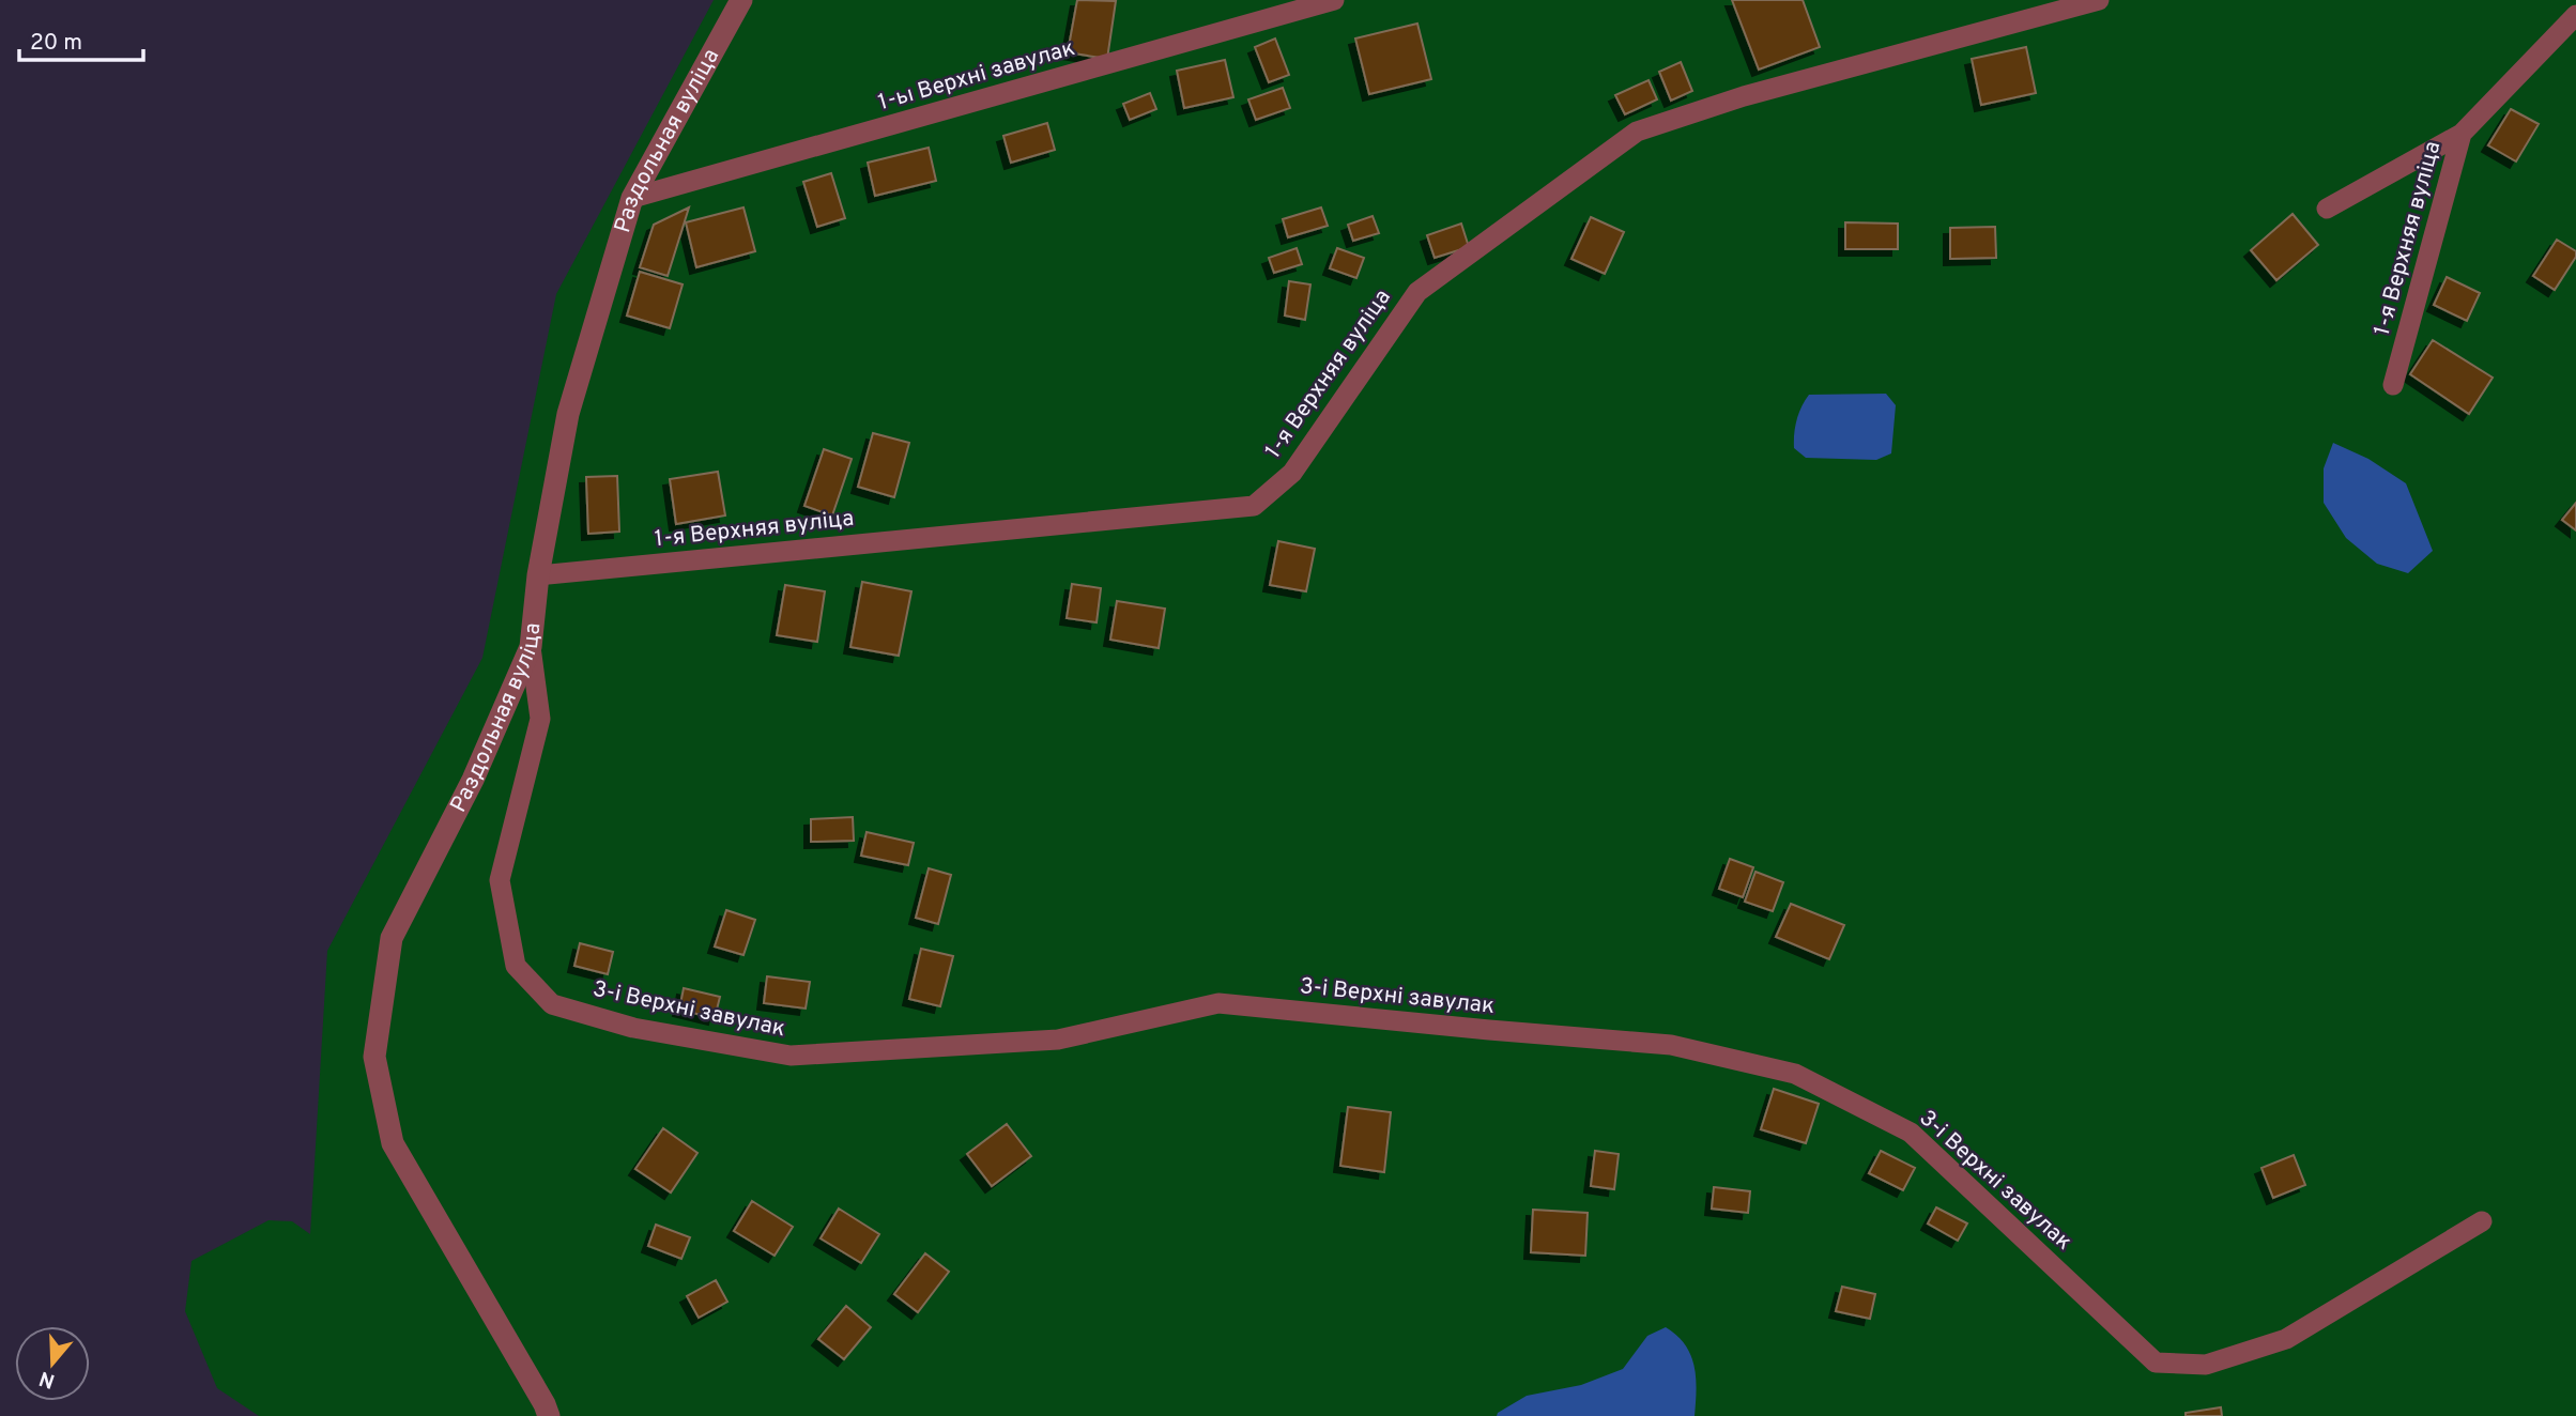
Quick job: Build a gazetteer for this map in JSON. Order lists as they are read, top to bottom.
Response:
{
  "streets": {
    "street": ["Раздольная вуліца"],
    "lane": ["1-ы Верхні завулак", "1-я Верхняя вуліца", "3-і Верхні завулак"]
  },
  "crossings": [
    ["1-ы Верхні завулак", "Раздольная вуліца"],
    ["Раздольная вуліца", "1-я Верхняя вуліца"],
    ["Раздольная вуліца", "3-і Верхні завулак"]
  ],
  "scale_bar": "20 m",
  "north": "bottom"
}
